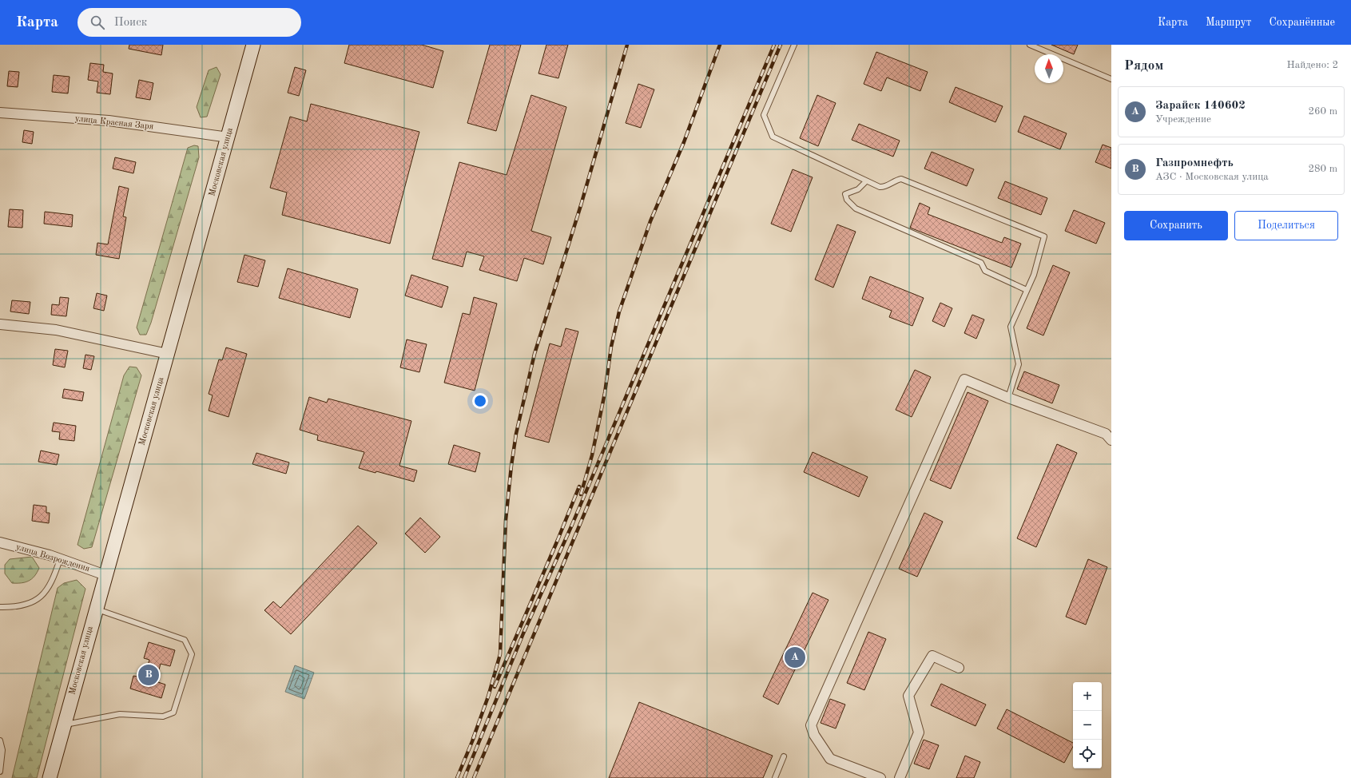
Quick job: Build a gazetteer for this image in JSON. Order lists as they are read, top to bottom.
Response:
{
  "streets": {
    "main road": ["Московская улица"],
    "street": ["улица Красная Заря", "улица Возрождения"]
  },
  "crossings": [
    ["улица Красная Заря", "Московская улица"],
    ["Московская улица", "улица Возрождения"]
  ],
  "north": "top",
  "page": {
    "header": "Карта",
    "search": "Поиск",
    "nav": ["Карта", "Маршрут", "Сохранённые"],
    "heading": ["Рядом", "Найдено: 2"],
    "list": [
      {
        "mark": "A",
        "name": "Зарайск 140602",
        "note": "Учреждение",
        "value": "260 m"
      },
      {
        "mark": "B",
        "name": "Газпромнефть",
        "note": "АЗС · Московская улица",
        "value": "280 m"
      }
    ],
    "buttons": ["Сохранить", "Поделиться"],
    "pins": ["A", "B"],
    "map_buttons": ["+", "−"]
  }
}
